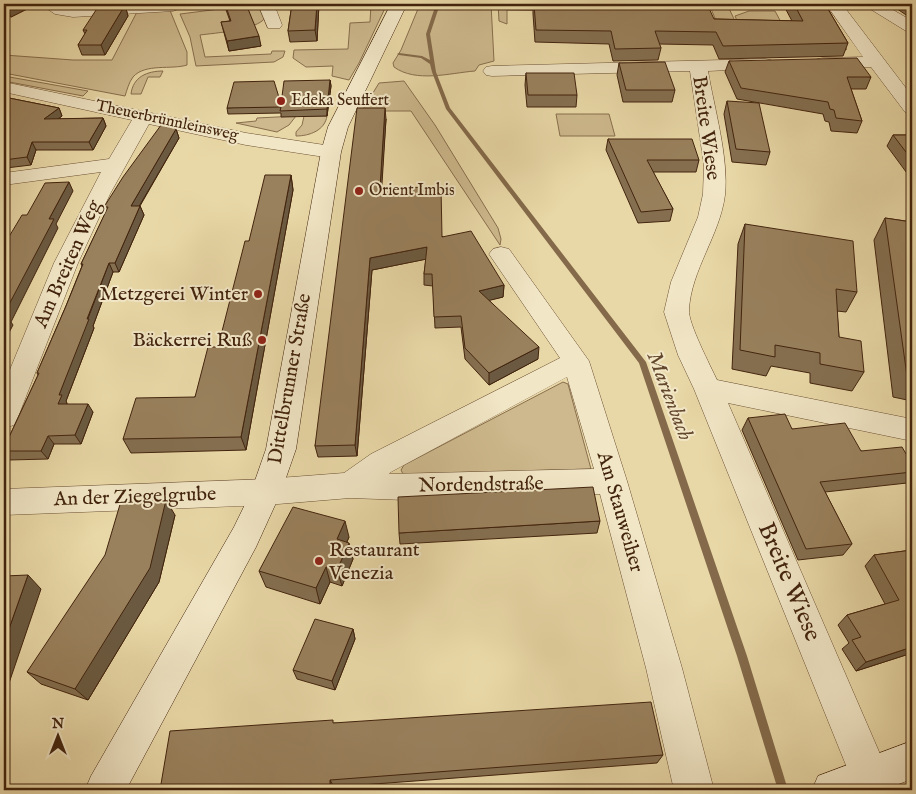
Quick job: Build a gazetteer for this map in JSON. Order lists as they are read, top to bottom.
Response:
{
  "streets": {
    "street": [
      "Theuerbrünnleinsweg",
      "Breite Wiese",
      "Am Breiten Weg",
      "Dittelbrunner Straße",
      "Nordendstraße",
      "An der Ziegelgrube",
      "Am Stauweiher"
    ]
  },
  "crossings": [
    ["Theuerbrünnleinsweg", "Am Breiten Weg"],
    ["Theuerbrünnleinsweg", "Dittelbrunner Straße"],
    ["Dittelbrunner Straße", "Nordendstraße"],
    ["Dittelbrunner Straße", "An der Ziegelgrube"],
    ["Nordendstraße", "An der Ziegelgrube"],
    ["Nordendstraße", "Am Stauweiher"]
  ],
  "water": ["Marienbach"],
  "places": [
    "Edeka Seuffert",
    "Orient Imbis",
    "Metzgerei Winter",
    "Bäckerrei Ruß",
    "Restaurant Venezia"
  ],
  "north": "top"
}
